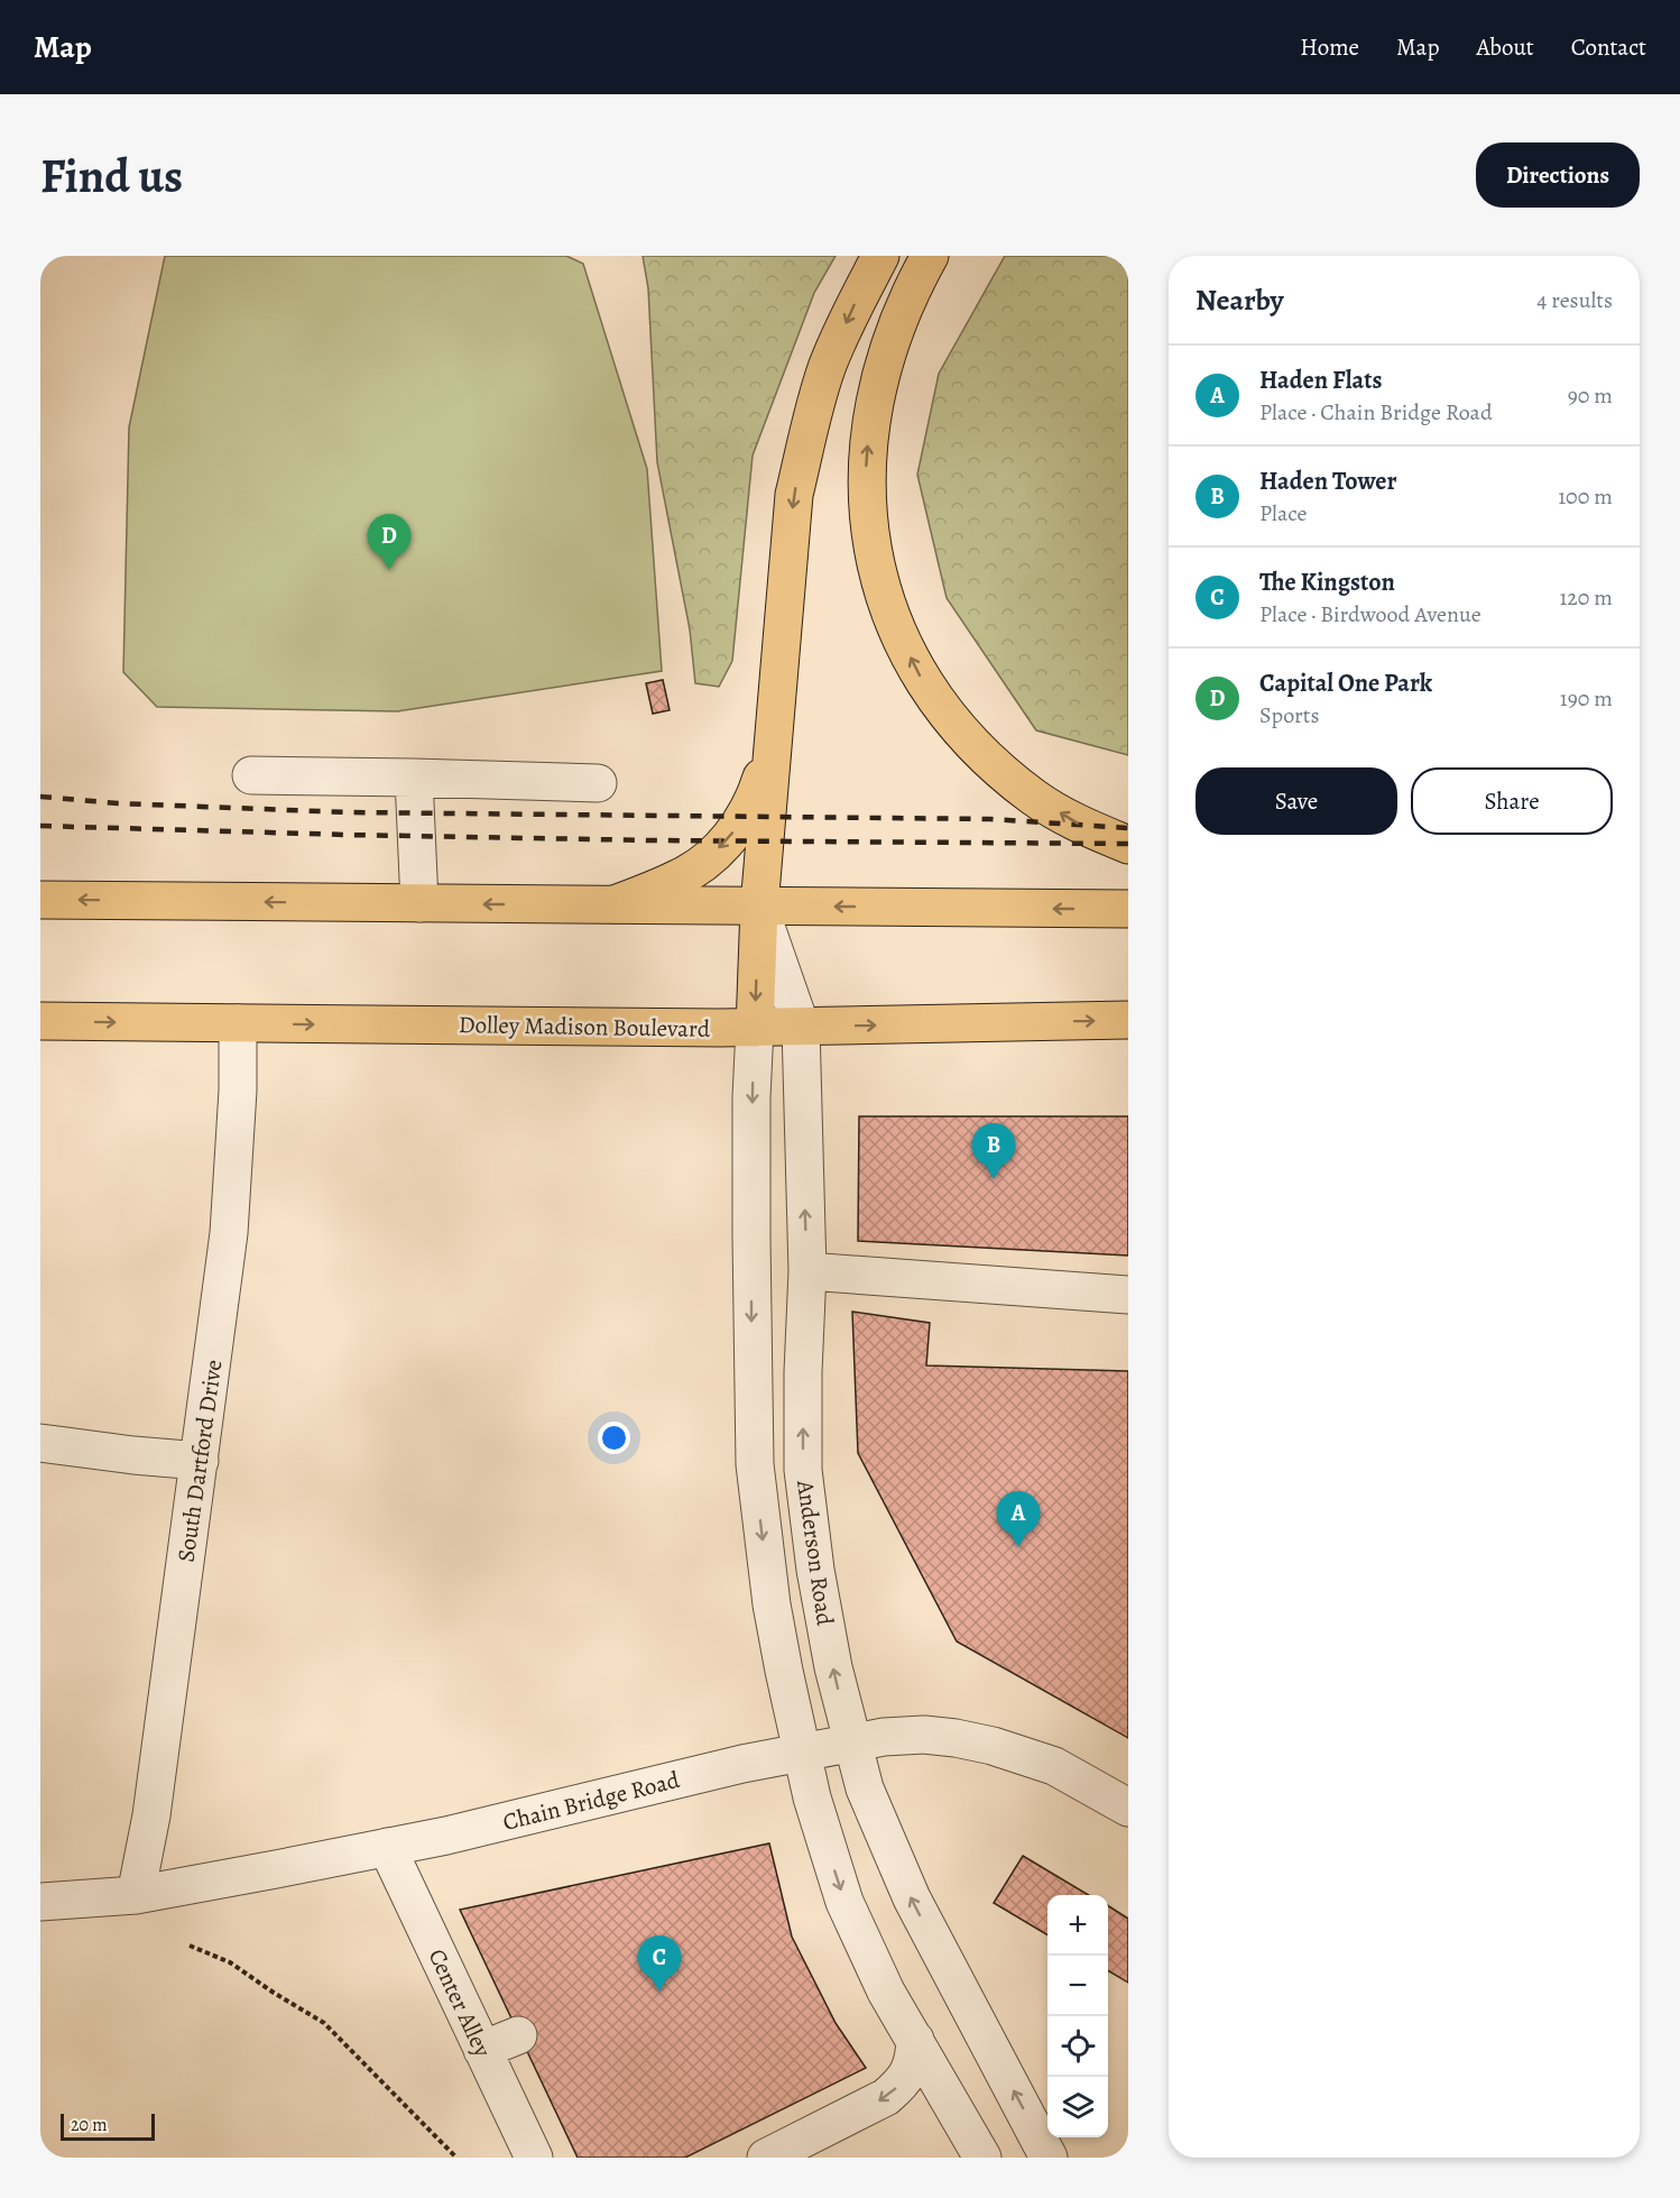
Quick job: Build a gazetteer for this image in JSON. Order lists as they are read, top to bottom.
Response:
{
  "streets": {
    "main road": ["Dolley Madison Boulevard"],
    "street": [
      "South Dartford Drive",
      "Anderson Road",
      "Chain Bridge Road",
      "Center Alley"
    ]
  },
  "crossings": [
    ["Dolley Madison Boulevard", "South Dartford Drive"],
    ["Dolley Madison Boulevard", "Anderson Road"],
    ["South Dartford Drive", "Chain Bridge Road"],
    ["Anderson Road", "Chain Bridge Road"],
    ["Chain Bridge Road", "Center Alley"]
  ],
  "scale_bar": "20 m",
  "page": {
    "header": "Map",
    "nav": [
      "Home",
      "Map",
      "About",
      "Contact"
    ],
    "buttons": [
      "Directions",
      ["Save", "Share"]
    ],
    "title": "Find us",
    "heading": ["Nearby", "4 results"],
    "list": [
      {
        "mark": "A",
        "name": "Haden Flats",
        "note": "Place · Chain Bridge Road",
        "value": "90 m"
      },
      {
        "mark": "B",
        "name": "Haden Tower",
        "note": "Place",
        "value": "100 m"
      },
      {
        "mark": "C",
        "name": "The Kingston",
        "note": "Place · Birdwood Avenue",
        "value": "120 m"
      },
      {
        "mark": "D",
        "name": "Capital One Park",
        "note": "Sports",
        "value": "190 m"
      }
    ],
    "pins": [
      "D",
      "B",
      "A",
      "C"
    ],
    "map_buttons": ["+", "−"],
    "scale": "20 m"
  }
}
